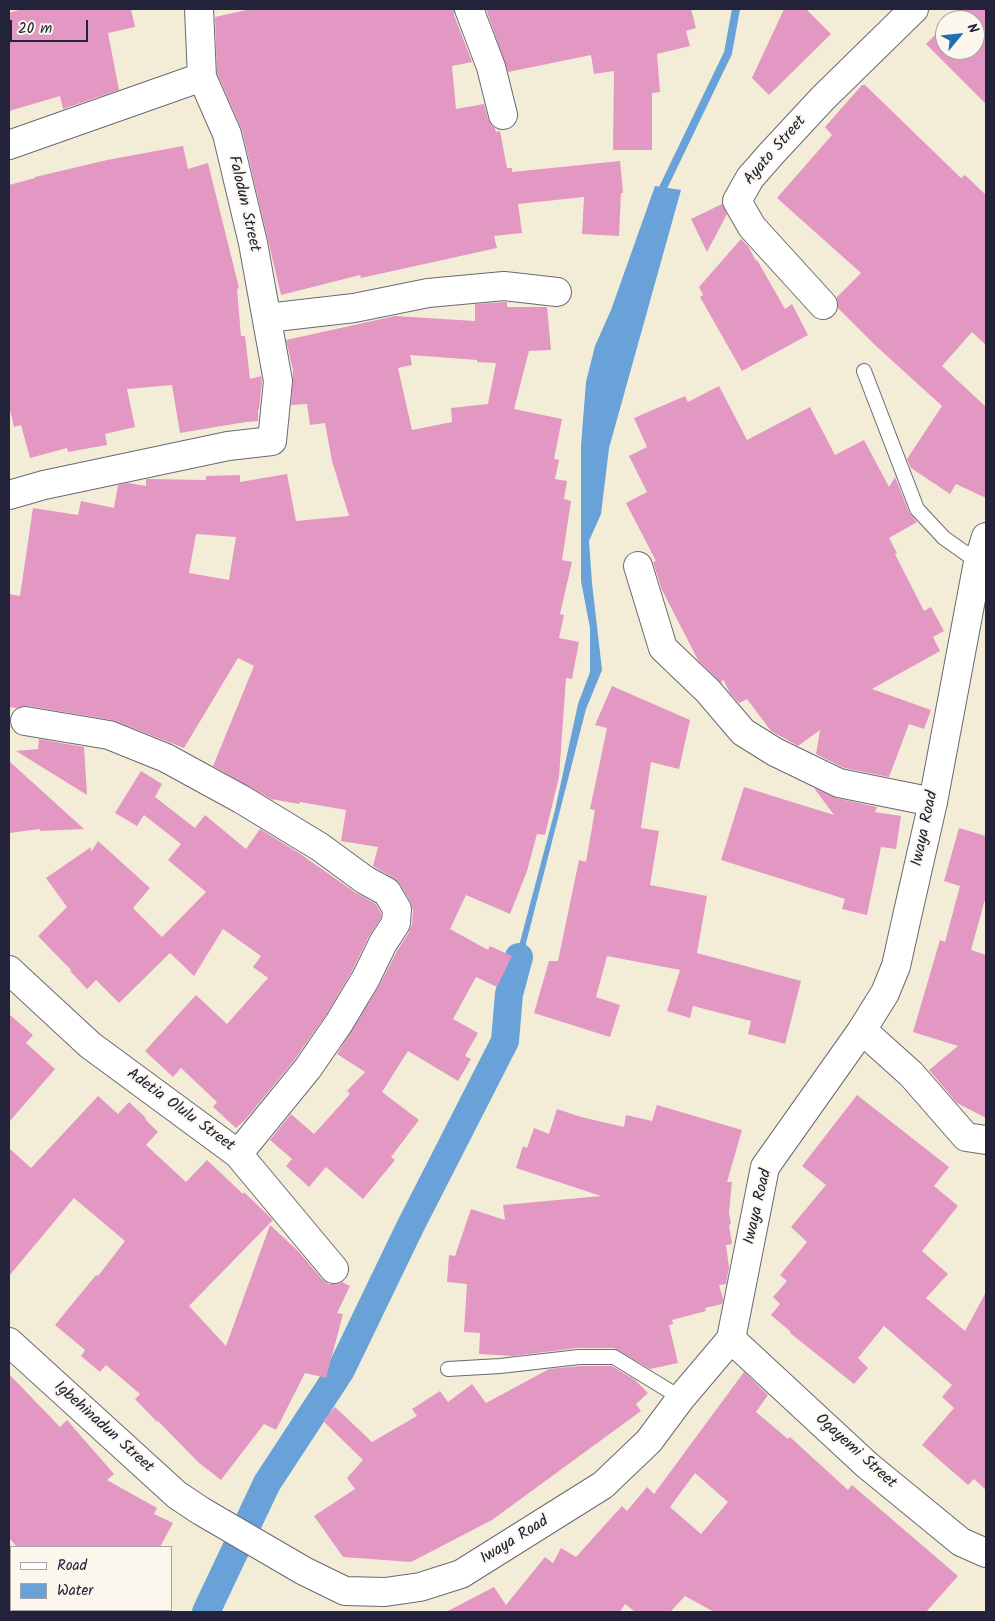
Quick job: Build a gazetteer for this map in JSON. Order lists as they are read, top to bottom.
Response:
{
  "streets": {
    "street": [
      "Ayato Street",
      "Falodun Street",
      "Iwaya Road",
      "Adetia Olulu Street",
      "Igbehinadun Street",
      "Ogayemi Street"
    ]
  },
  "crossings": [
    ["Iwaya Road", "Igbehinadun Street"],
    ["Iwaya Road", "Ogayemi Street"]
  ],
  "legend": ["Road", "Water"],
  "scale_bar": "20 m",
  "north": "top right"
}
